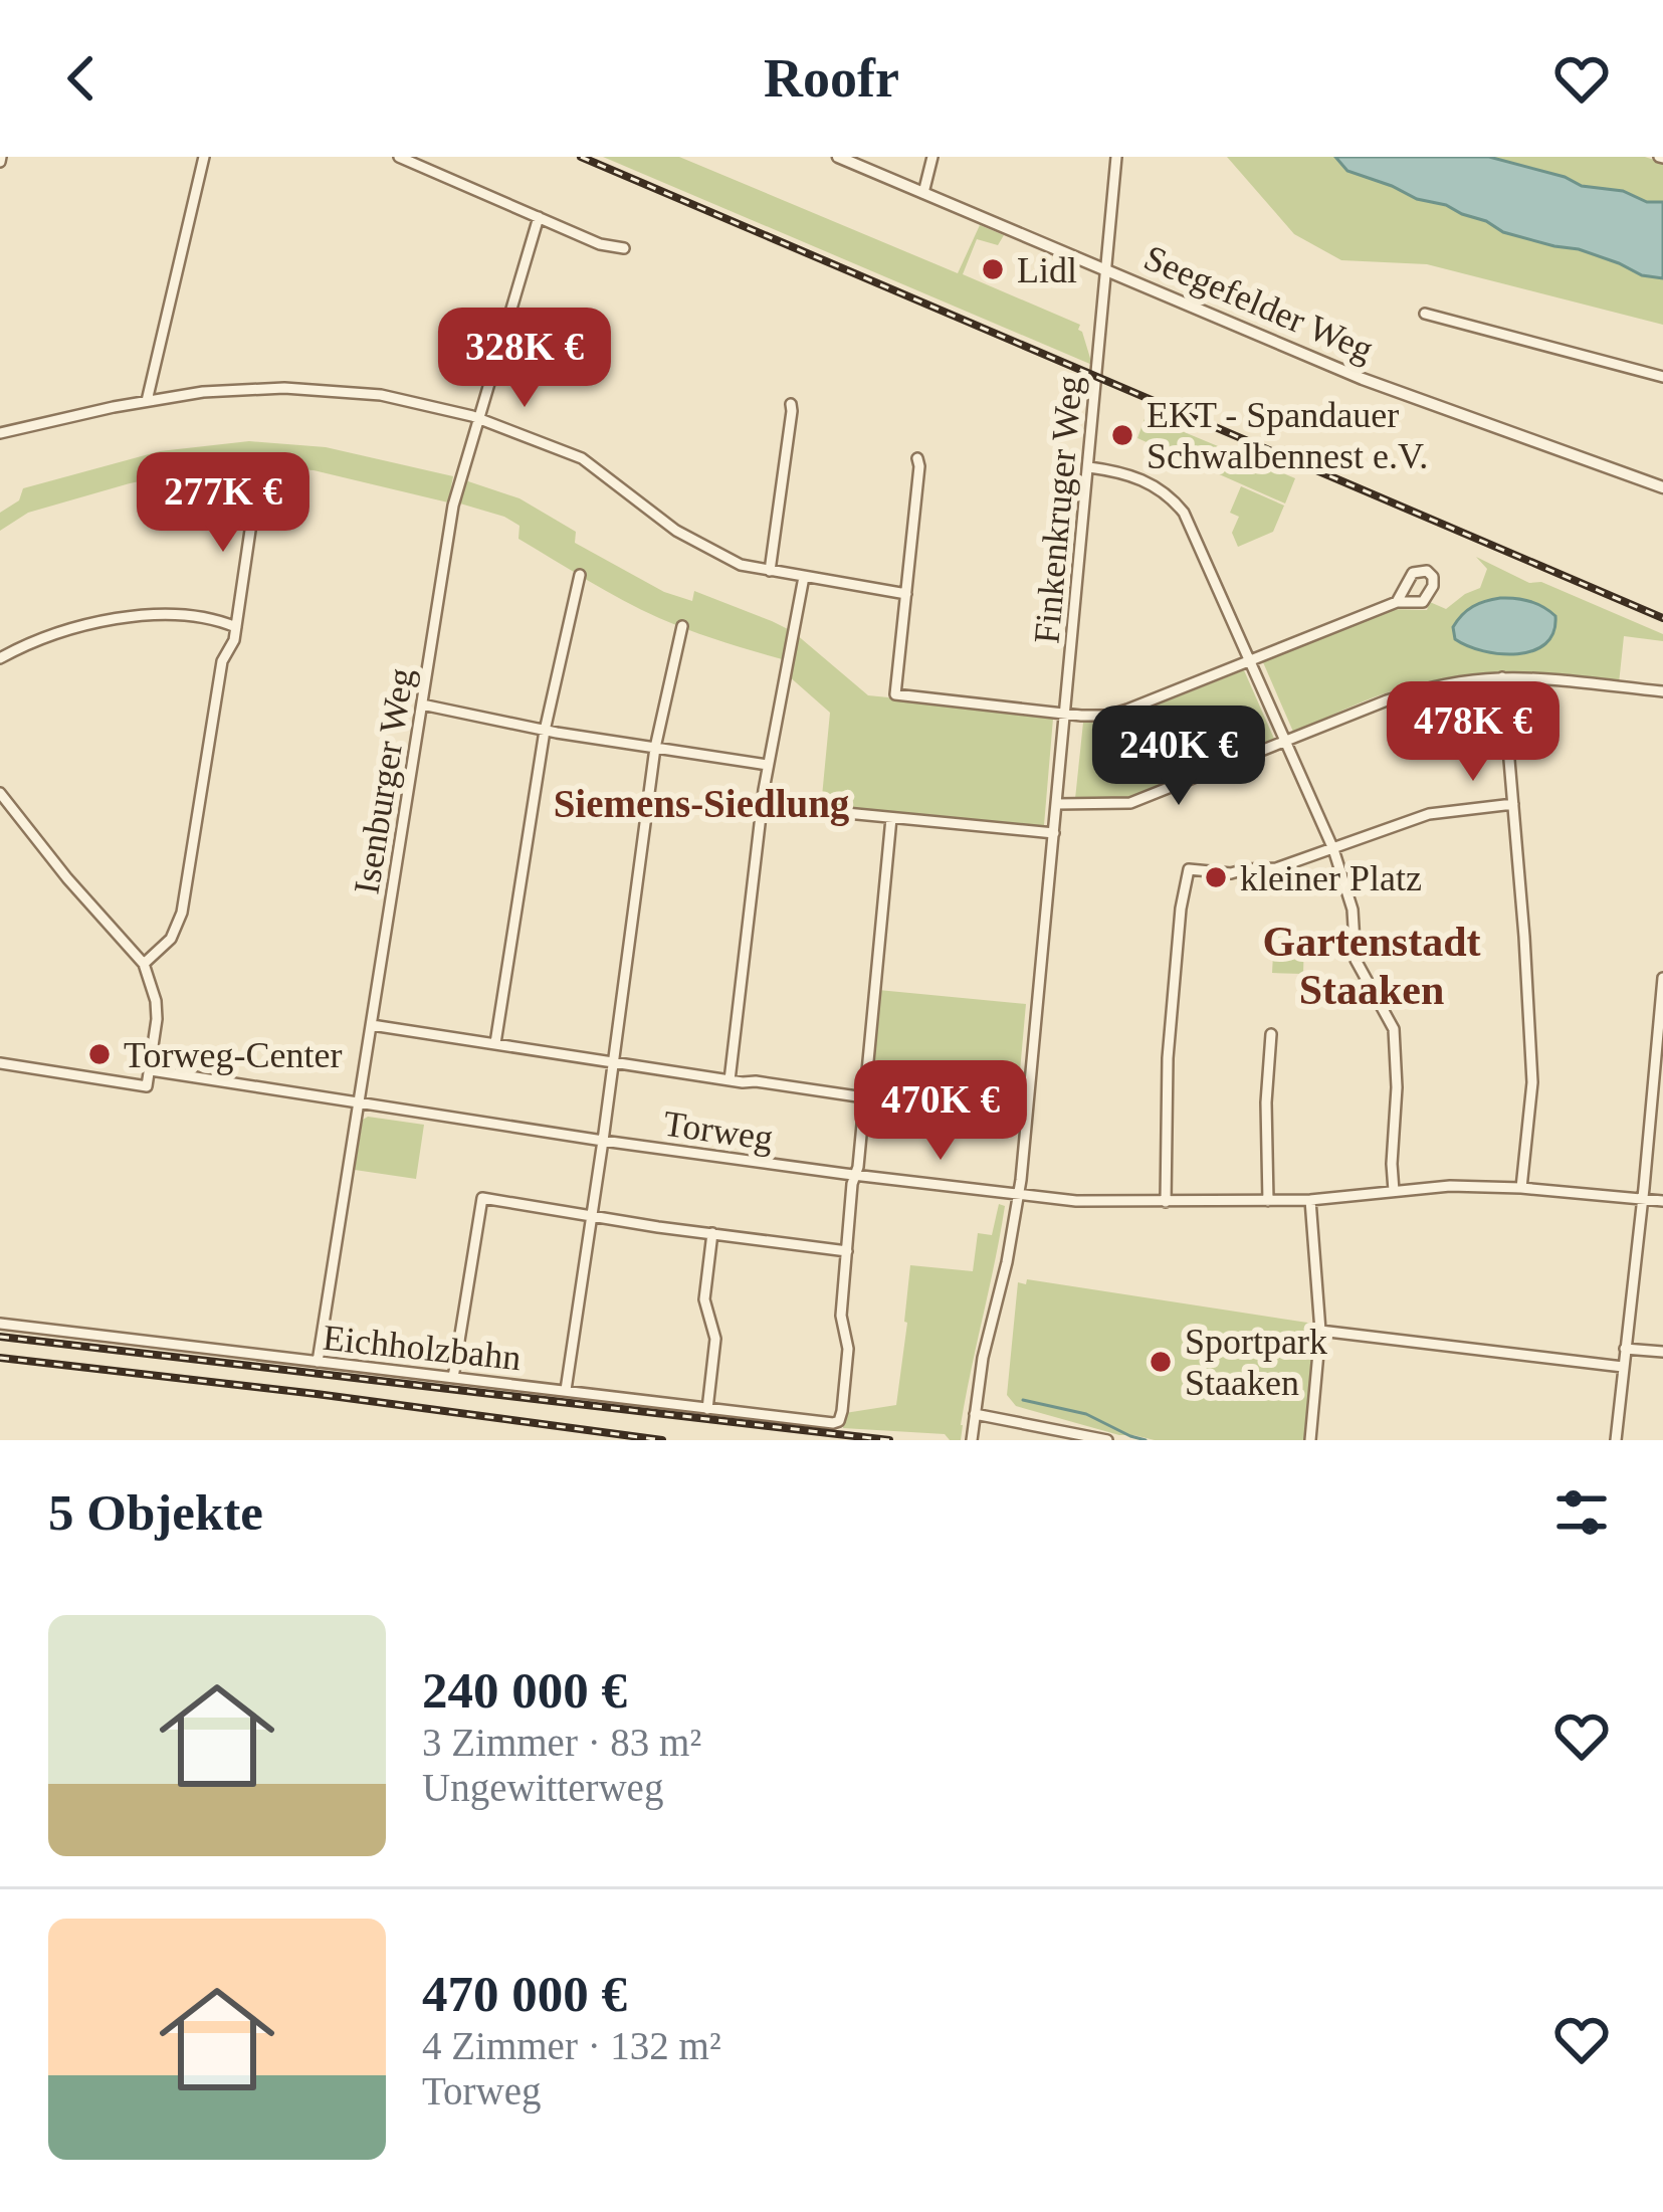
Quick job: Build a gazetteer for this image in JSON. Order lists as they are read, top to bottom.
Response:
{
  "streets": {
    "street": [
      "Seegefelder Weg",
      "Finkenkruger Weg",
      "Isenburger Weg",
      "Torweg",
      "Eichholzbahn"
    ]
  },
  "crossings": [
    ["Seegefelder Weg", "Finkenkruger Weg"],
    ["Finkenkruger Weg", "Torweg"],
    ["Isenburger Weg", "Torweg"],
    ["Isenburger Weg", "Eichholzbahn"]
  ],
  "districts": ["Siemens-Siedlung", "Gartenstadt Staaken"],
  "places": [
    "Lidl",
    "EKT - Spandauer Schwalbennest e.V.",
    "kleiner Platz",
    "Torweg-Center",
    "Sportpark Staaken"
  ],
  "page": {
    "header": "Roofr",
    "price": [
      "328K €",
      "277K €",
      "478K €",
      "240K €",
      "470K €"
    ],
    "heading": "5 Objekte",
    "list": [
      {
        "name": "240 000 €",
        "note": "3 Zimmer · 83 m² · Ungewitterweg"
      },
      {
        "name": "470 000 €",
        "note": "4 Zimmer · 132 m² · Torweg"
      }
    ]
  }
}
